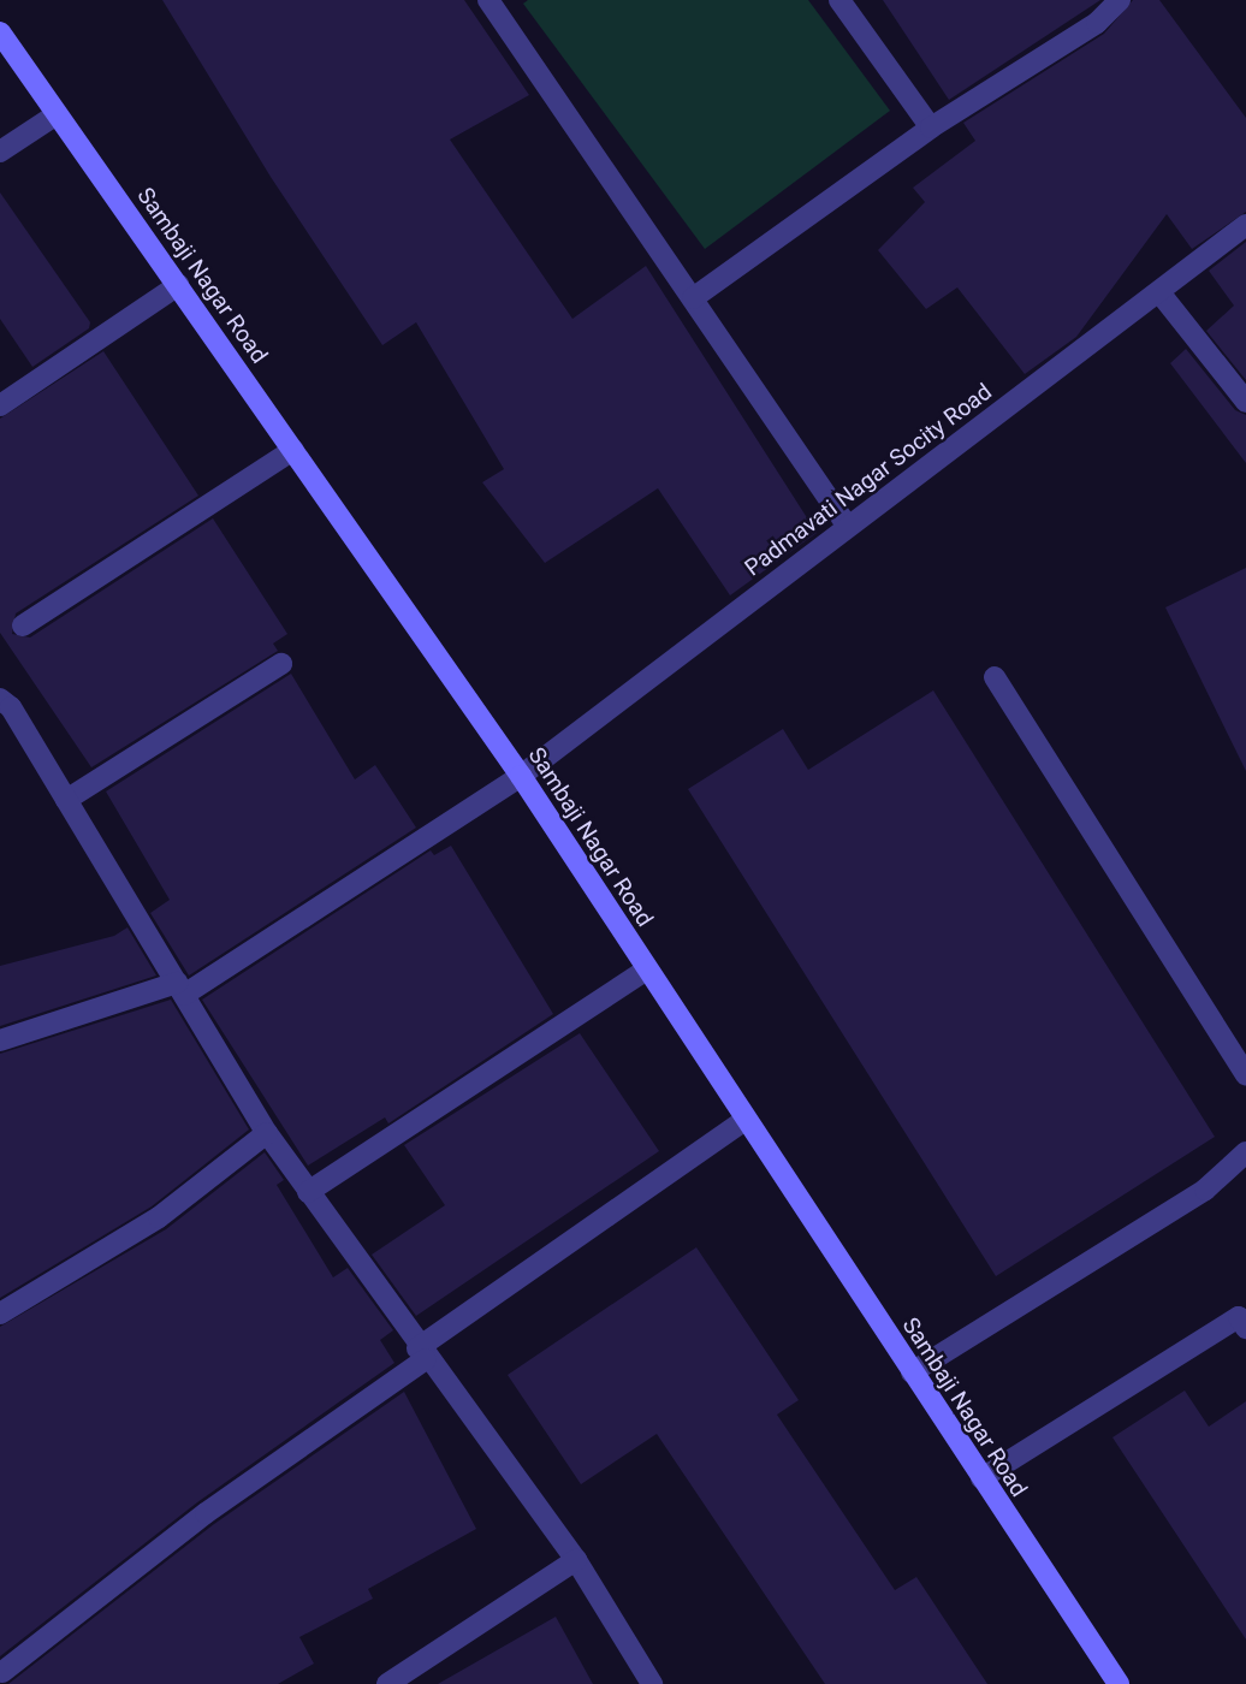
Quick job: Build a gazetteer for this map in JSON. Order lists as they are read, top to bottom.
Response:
{
  "streets": {
    "street": ["Sambaji Nagar Road", "Padmavati Nagar Socity Road"]
  },
  "crossings": [
    ["Sambaji Nagar Road", "Padmavati Nagar Socity Road"]
  ]
}
